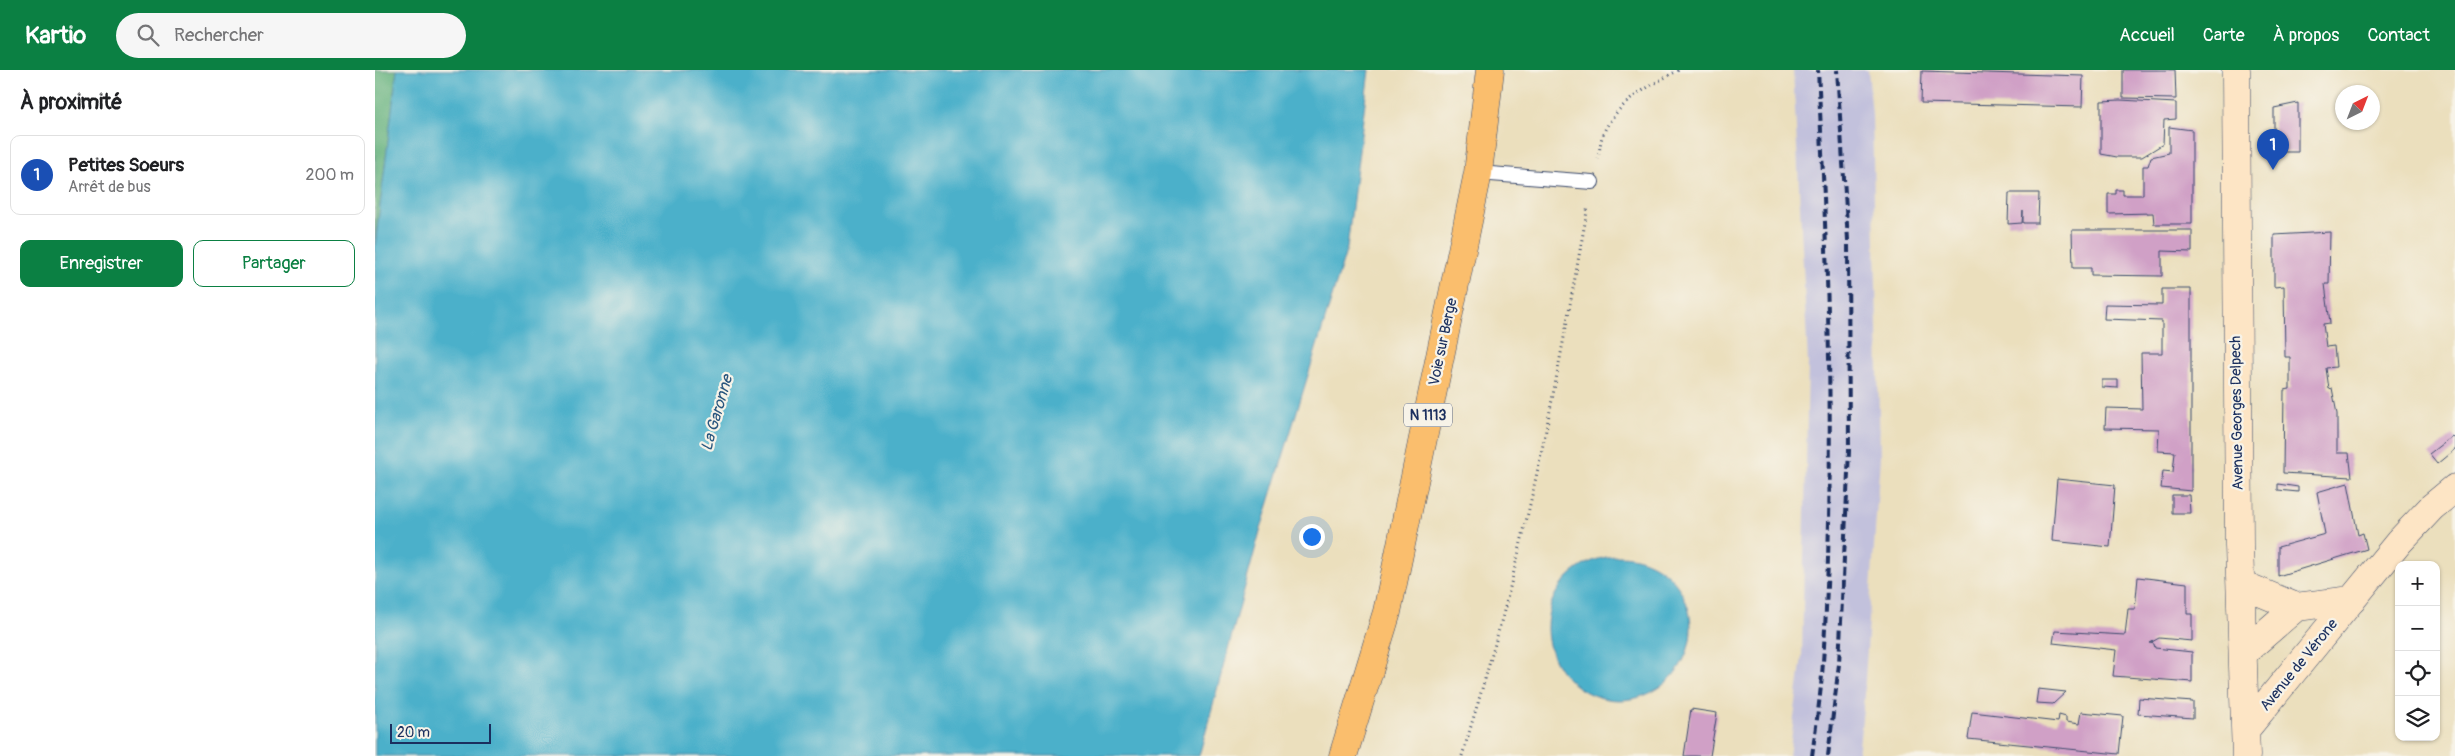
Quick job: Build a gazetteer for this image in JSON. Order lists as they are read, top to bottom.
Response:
{
  "streets": {
    "main road": [
      "Voie sur Berge",
      "Avenue Georges Delpech",
      "N 1113",
      "Avenue de Vérone"
    ]
  },
  "crossings": [
    ["Avenue Georges Delpech", "Avenue de Vérone"]
  ],
  "water": ["La Garonne"],
  "scale_bar": "20 m",
  "north": "top right",
  "page": {
    "header": "Kartio",
    "search": "Rechercher",
    "nav": [
      "Accueil",
      "Carte",
      "À propos",
      "Contact"
    ],
    "heading": "À proximité",
    "pins": "1",
    "list": [
      {
        "mark": "1",
        "name": "Petites Soeurs",
        "note": "Arrêt de bus",
        "value": "200 m"
      }
    ],
    "buttons": ["Enregistrer", "Partager"],
    "map_buttons": ["+", "−"],
    "scale": "20 m"
  }
}
